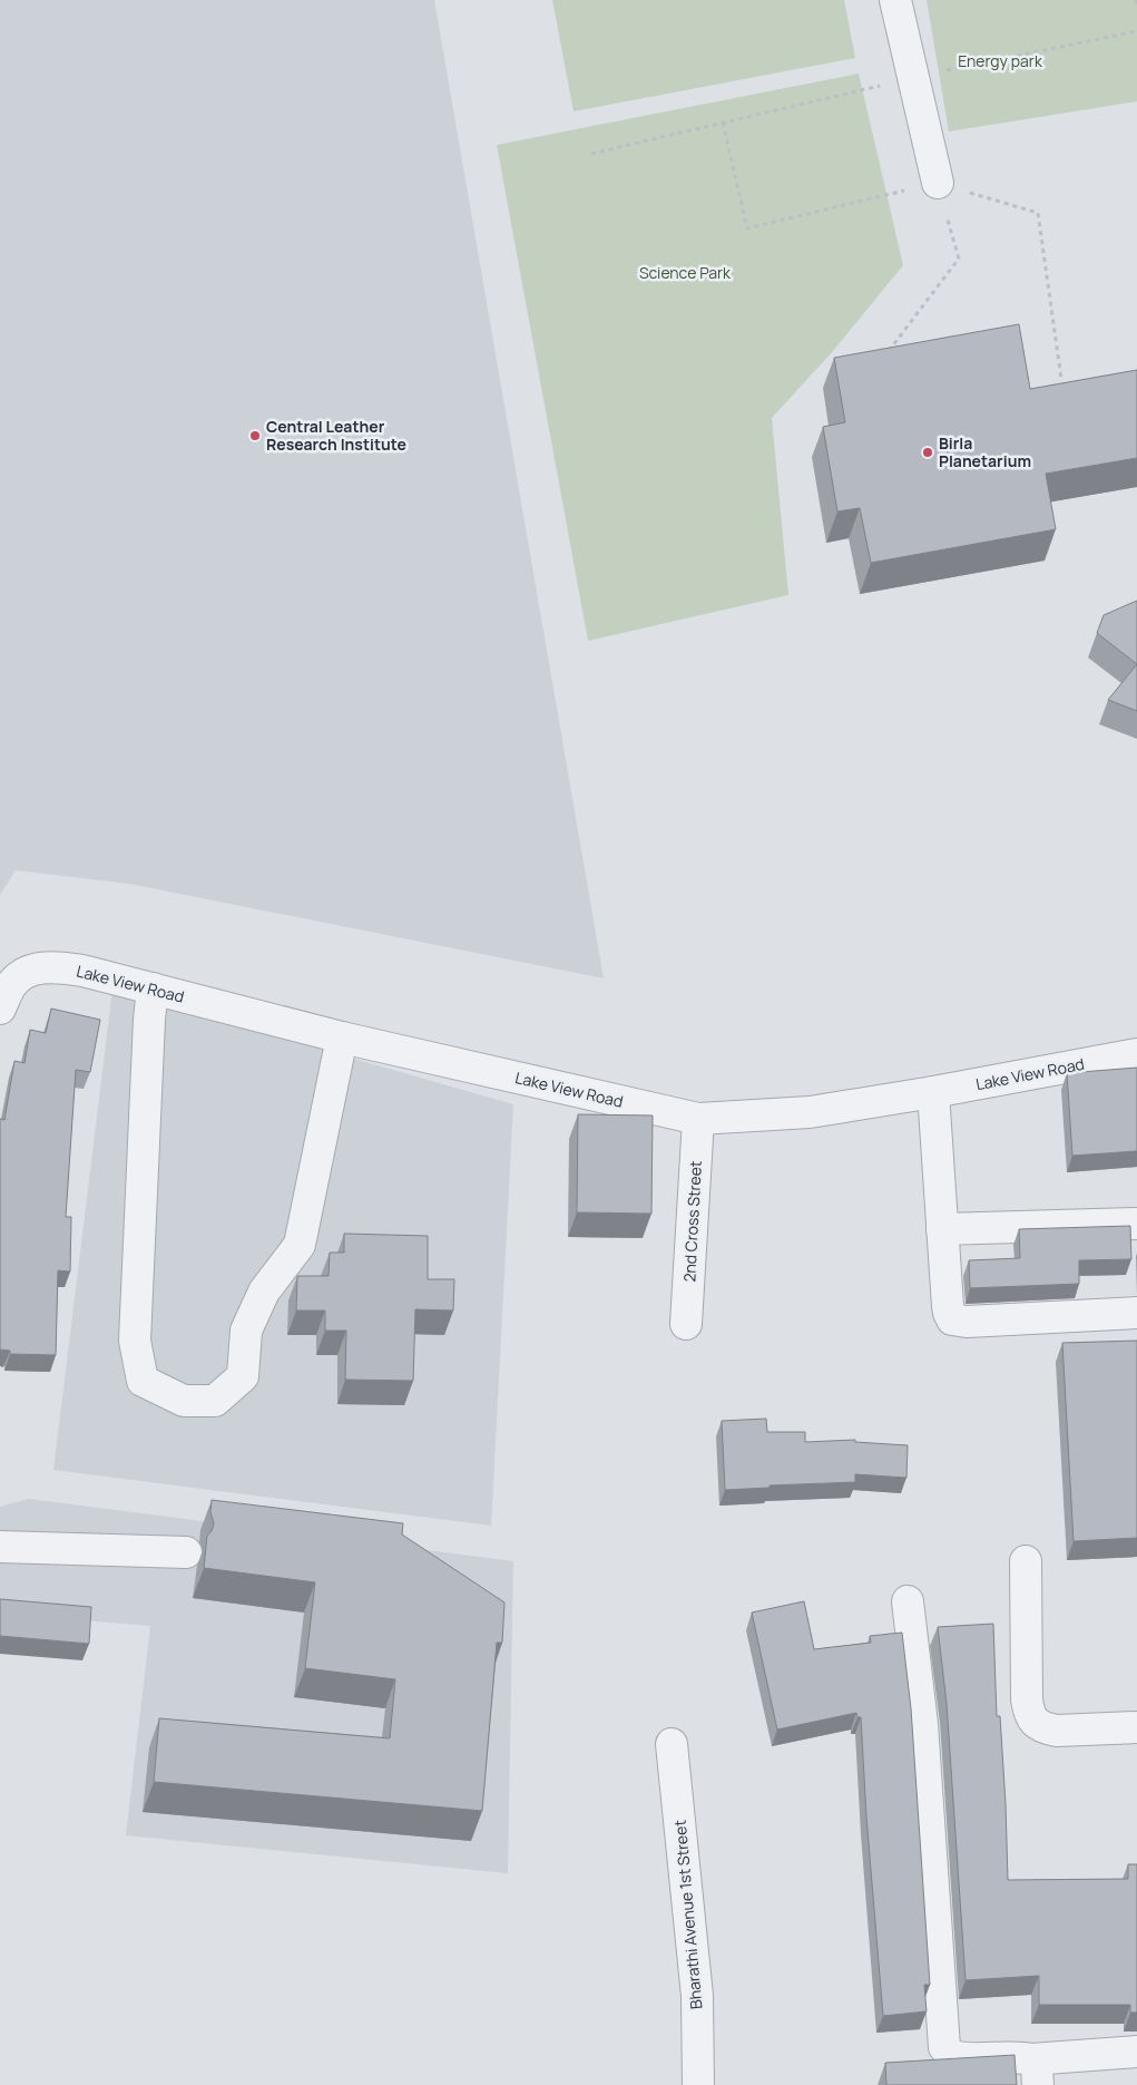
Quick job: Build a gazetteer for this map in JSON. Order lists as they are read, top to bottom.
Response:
{
  "streets": {
    "street": ["Lake View Road", "2nd Cross Street", "Bharathi Avenue 1st Street"]
  },
  "crossings": [
    ["Lake View Road", "2nd Cross Street"]
  ],
  "parks": ["Energy park", "Science Park"],
  "places": ["Central Leather Research Institute", "Birla Planetarium"]
}
